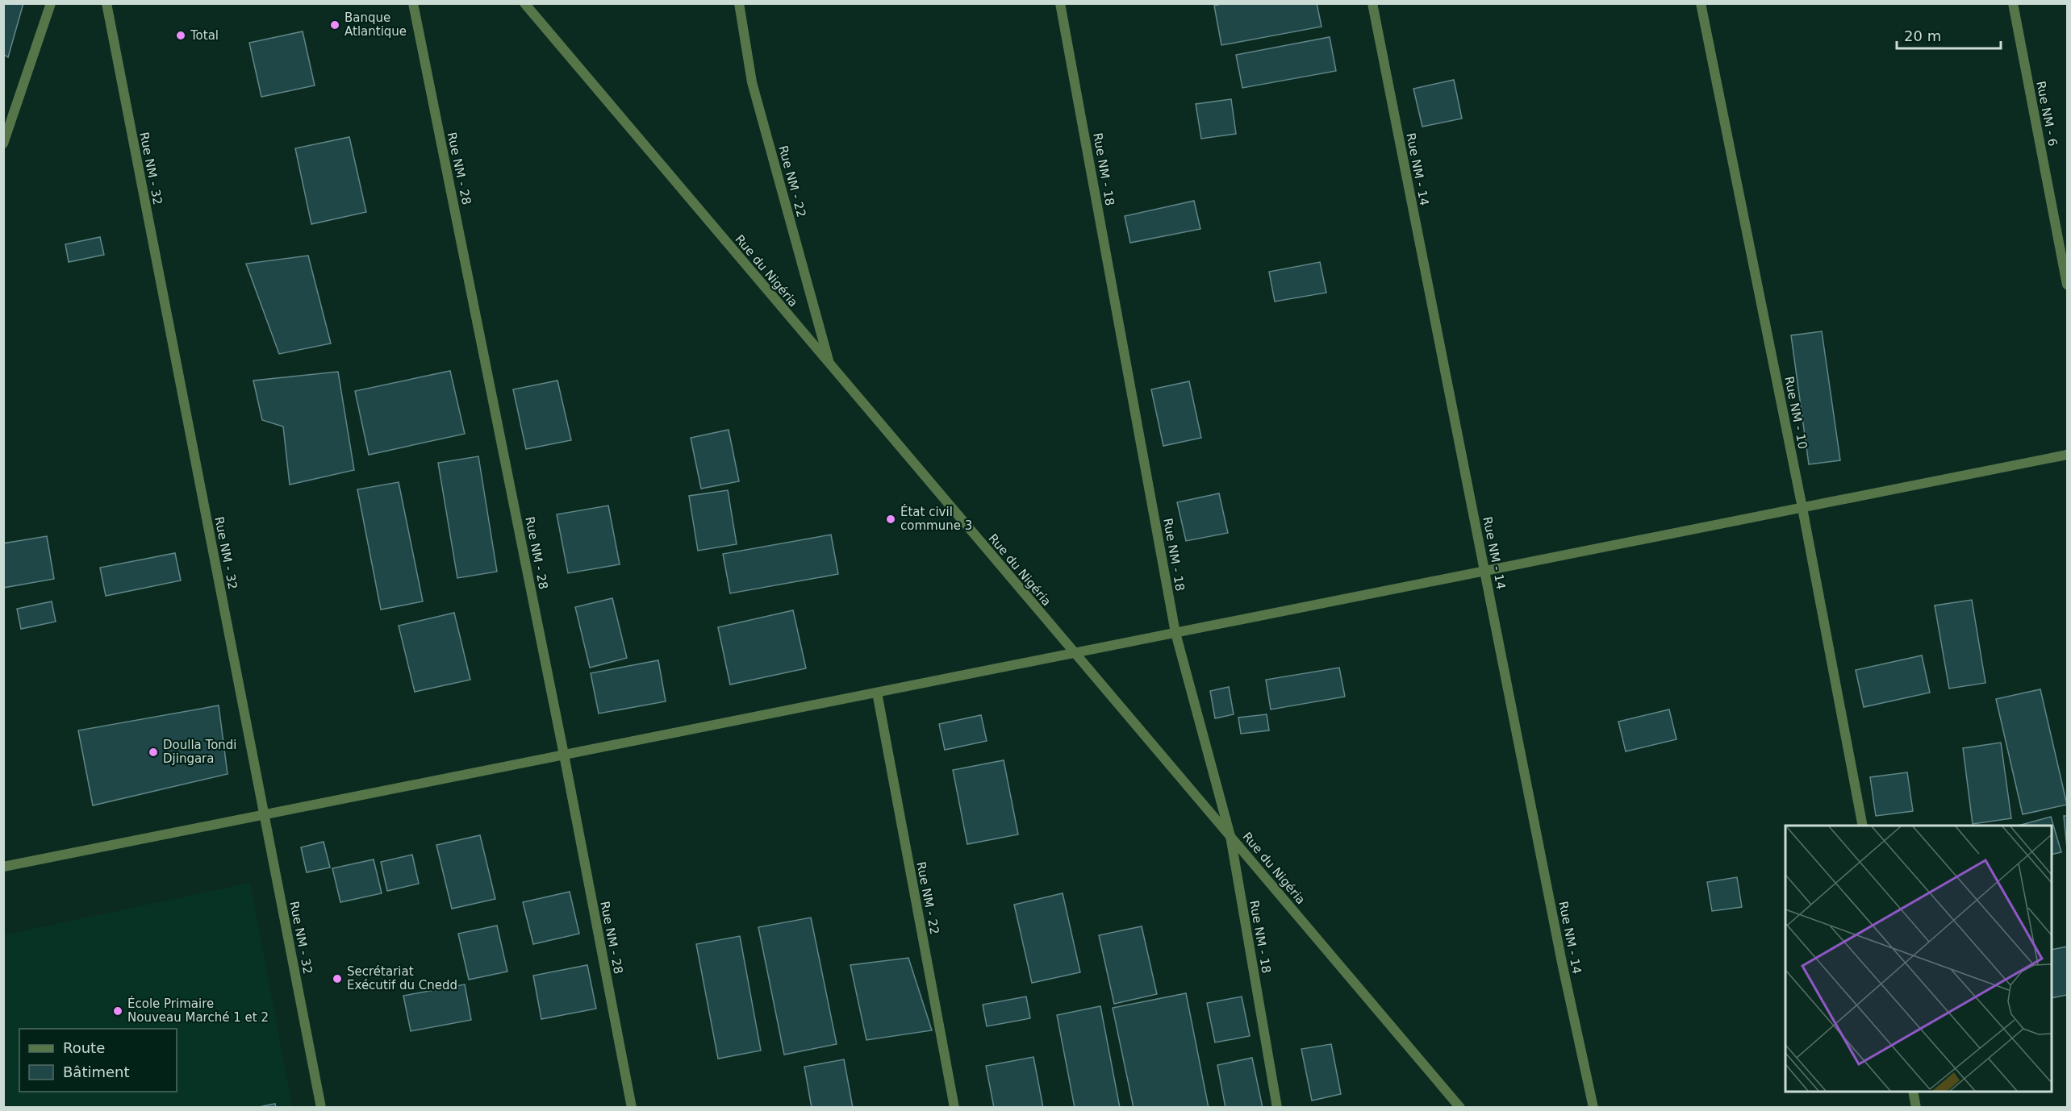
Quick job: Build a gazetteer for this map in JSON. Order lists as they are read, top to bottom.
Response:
{
  "streets": {
    "street": [
      "Rue NM - 6",
      "Rue NM - 32",
      "Rue NM - 28",
      "Rue NM - 18",
      "Rue NM - 14",
      "Rue NM - 22",
      "Rue du Nigéria",
      "Rue NM - 10"
    ]
  },
  "crossings": [
    ["Rue NM - 18", "Rue du Nigéria"],
    ["Rue NM - 22", "Rue du Nigéria"]
  ],
  "places": [
    "Banque Atlantique",
    "Total",
    "État civil commune 3",
    "Doulla Tondi Djingara",
    "Secrétariat Exécutif du Cnedd",
    "École Primaire Nouveau Marché 1 et 2"
  ],
  "legend": ["Route", "Bâtiment"],
  "scale_bar": "20 m"
}
